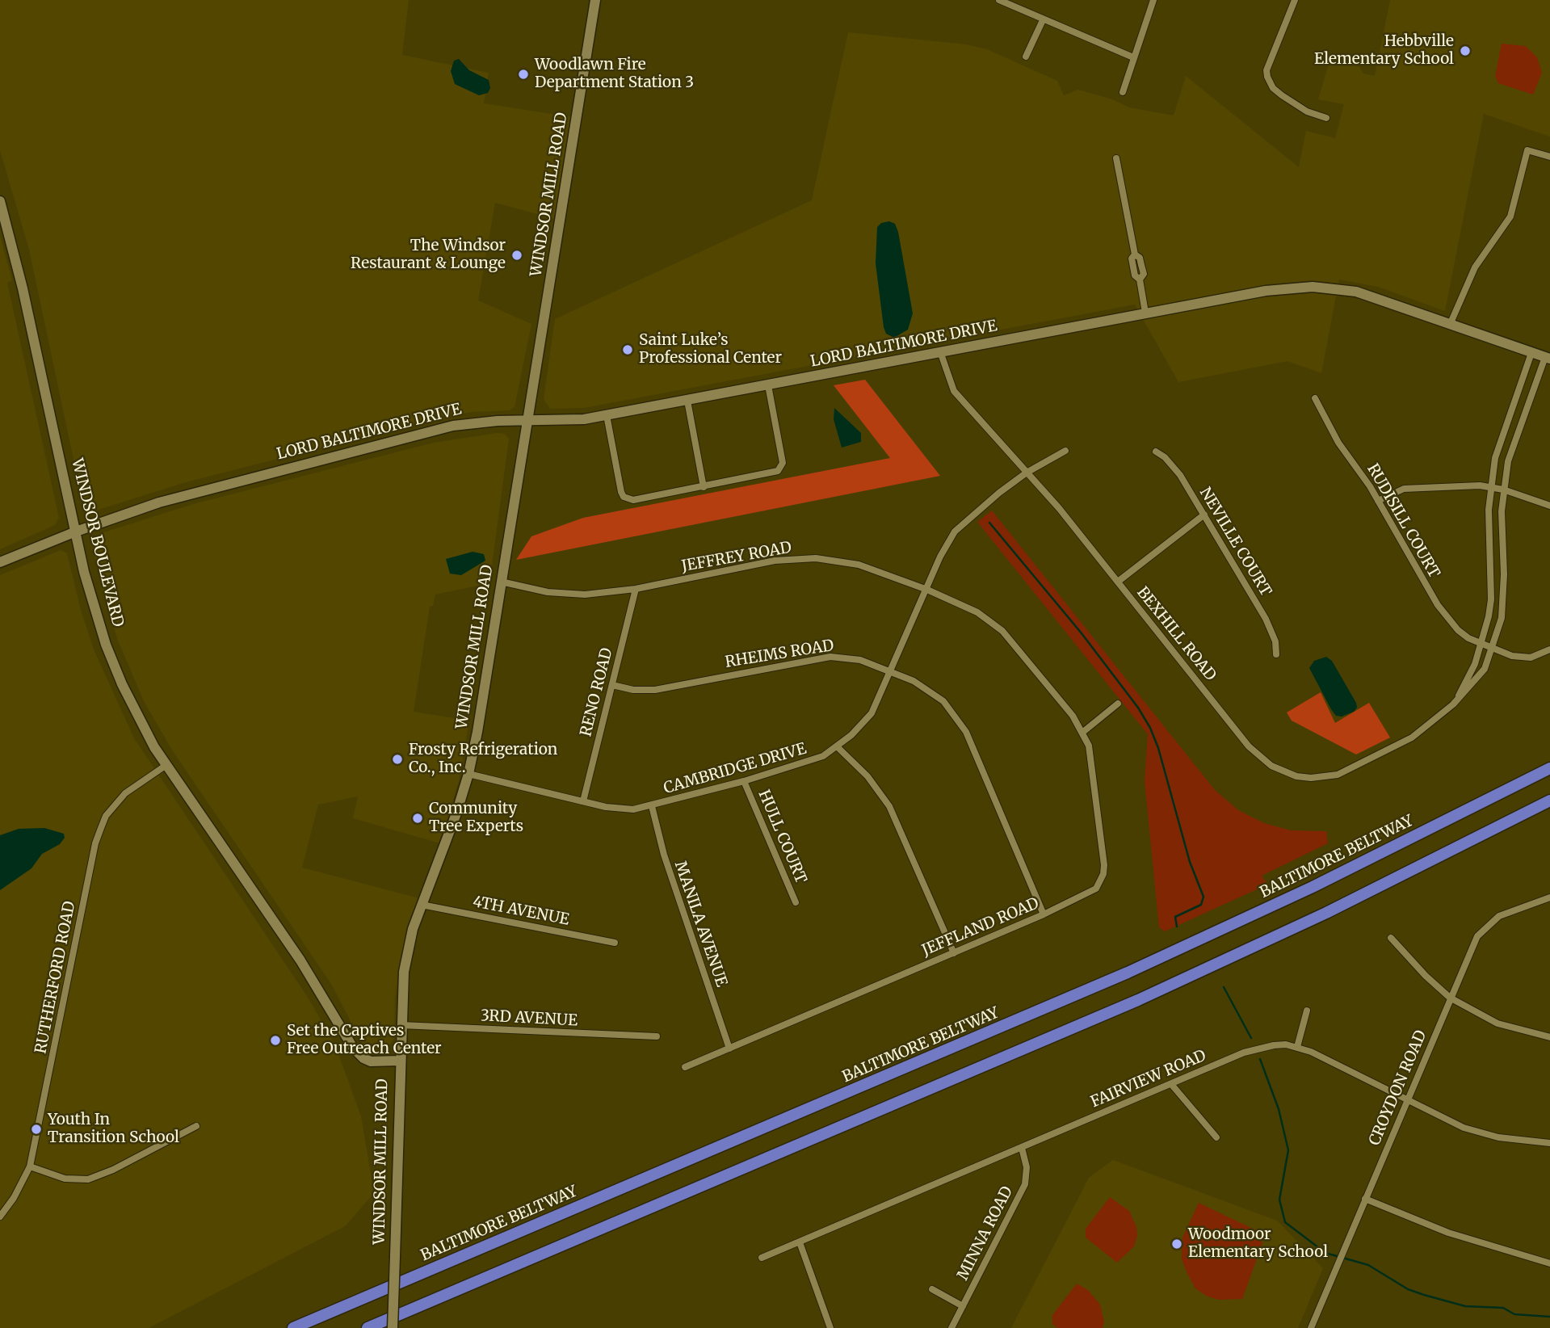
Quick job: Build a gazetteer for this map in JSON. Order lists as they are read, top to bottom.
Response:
{
  "streets": {
    "highway": ["BALTIMORE BELTWAY"],
    "main road": ["WINDSOR MILL ROAD", "LORD BALTIMORE DRIVE", "WINDSOR BOULEVARD"],
    "street": [
      "RUDISILL COURT",
      "NEVILLE COURT",
      "JEFFREY ROAD",
      "BEXHILL ROAD",
      "RHEIMS ROAD",
      "RENO ROAD",
      "CAMBRIDGE DRIVE",
      "HULL COURT",
      "4TH AVENUE",
      "MANILA AVENUE",
      "JEFFLAND ROAD",
      "RUTHERFORD ROAD",
      "3RD AVENUE",
      "FAIRVIEW ROAD",
      "CROYDON ROAD",
      "MINNA ROAD"
    ]
  },
  "crossings": [
    ["WINDSOR MILL ROAD", "LORD BALTIMORE DRIVE"],
    ["WINDSOR MILL ROAD", "WINDSOR BOULEVARD"],
    ["WINDSOR MILL ROAD", "JEFFREY ROAD"],
    ["WINDSOR MILL ROAD", "CAMBRIDGE DRIVE"],
    ["WINDSOR MILL ROAD", "4TH AVENUE"],
    ["WINDSOR MILL ROAD", "3RD AVENUE"],
    ["LORD BALTIMORE DRIVE", "WINDSOR BOULEVARD"],
    ["LORD BALTIMORE DRIVE", "BEXHILL ROAD"],
    ["RUDISILL COURT", "BEXHILL ROAD"],
    ["WINDSOR BOULEVARD", "RUTHERFORD ROAD"],
    ["JEFFREY ROAD", "RENO ROAD"],
    ["JEFFREY ROAD", "CAMBRIDGE DRIVE"],
    ["JEFFREY ROAD", "JEFFLAND ROAD"],
    ["BEXHILL ROAD", "CAMBRIDGE DRIVE"],
    ["RHEIMS ROAD", "RENO ROAD"],
    ["RHEIMS ROAD", "CAMBRIDGE DRIVE"],
    ["RHEIMS ROAD", "JEFFLAND ROAD"],
    ["RENO ROAD", "CAMBRIDGE DRIVE"],
    ["CAMBRIDGE DRIVE", "HULL COURT"],
    ["CAMBRIDGE DRIVE", "MANILA AVENUE"],
    ["MANILA AVENUE", "JEFFLAND ROAD"],
    ["FAIRVIEW ROAD", "CROYDON ROAD"],
    ["FAIRVIEW ROAD", "MINNA ROAD"]
  ],
  "places": [
    "Hebbville Elementary School",
    "Woodlawn Fire Department Station 3",
    "The Windsor Restaurant & Lounge",
    "Saint Luke’s Professional Center",
    "Frosty Refrigeration Co., Inc.",
    "Community Tree Experts",
    "Set the Captives Free Outreach Center",
    "Youth In Transition School",
    "Woodmoor Elementary School"
  ]
}
